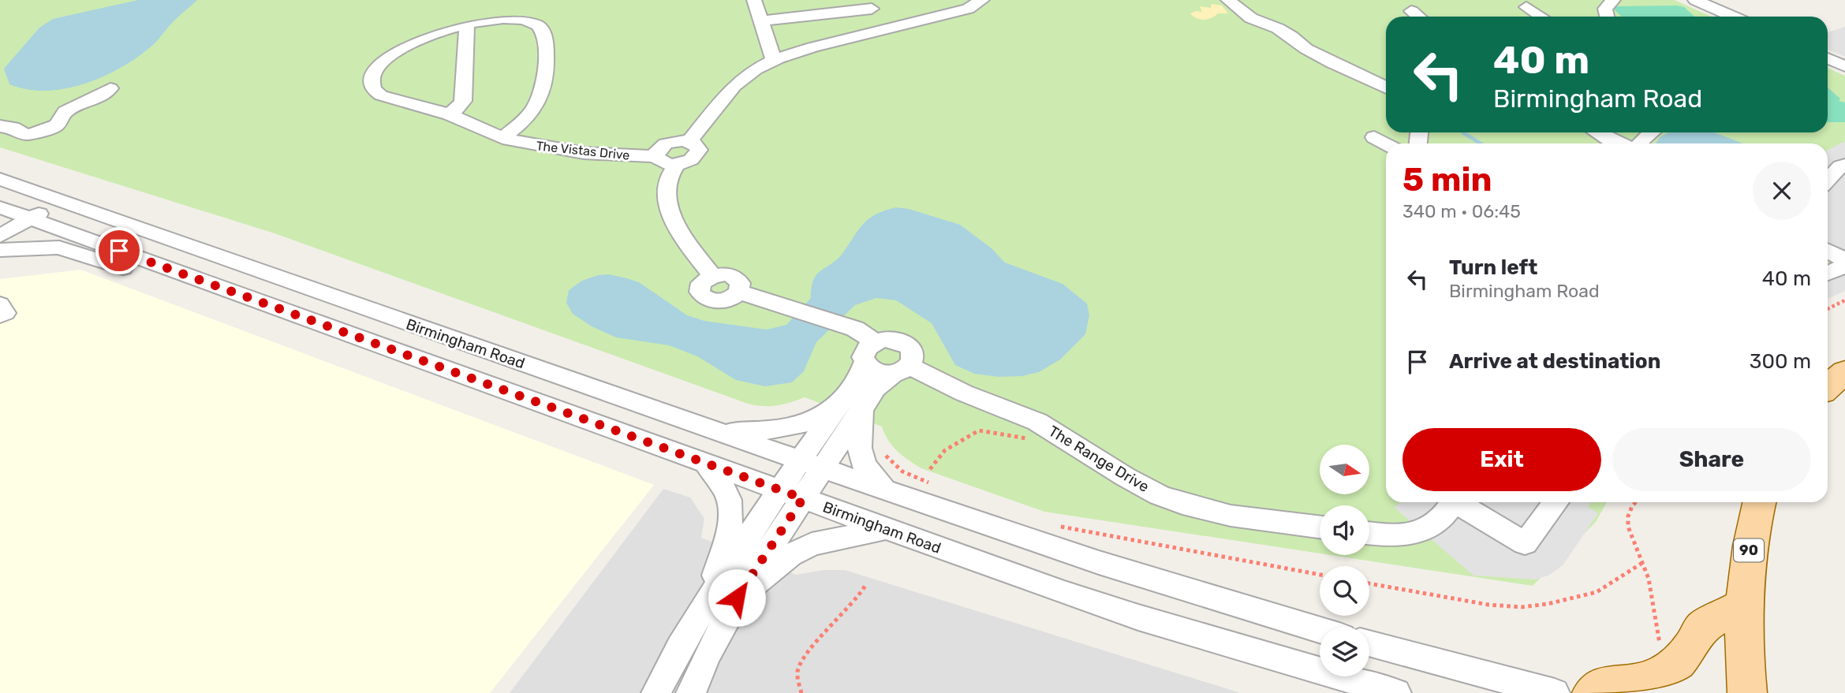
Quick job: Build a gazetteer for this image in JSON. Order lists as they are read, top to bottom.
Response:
{
  "streets": {
    "main road": ["90"],
    "street": ["The Vistas Drive", "Birmingham Road", "The Range Drive"]
  },
  "north": "right",
  "page": {
    "turn": ["40 m", "Birmingham Road"],
    "heading": ["5 min", "340 m · 06:45"],
    "list": [
      {
        "name": "Turn left",
        "note": "Birmingham Road",
        "value": "40 m"
      },
      {
        "name": "Arrive at destination",
        "value": "300 m"
      }
    ],
    "buttons": ["Exit", "Share"]
  }
}
